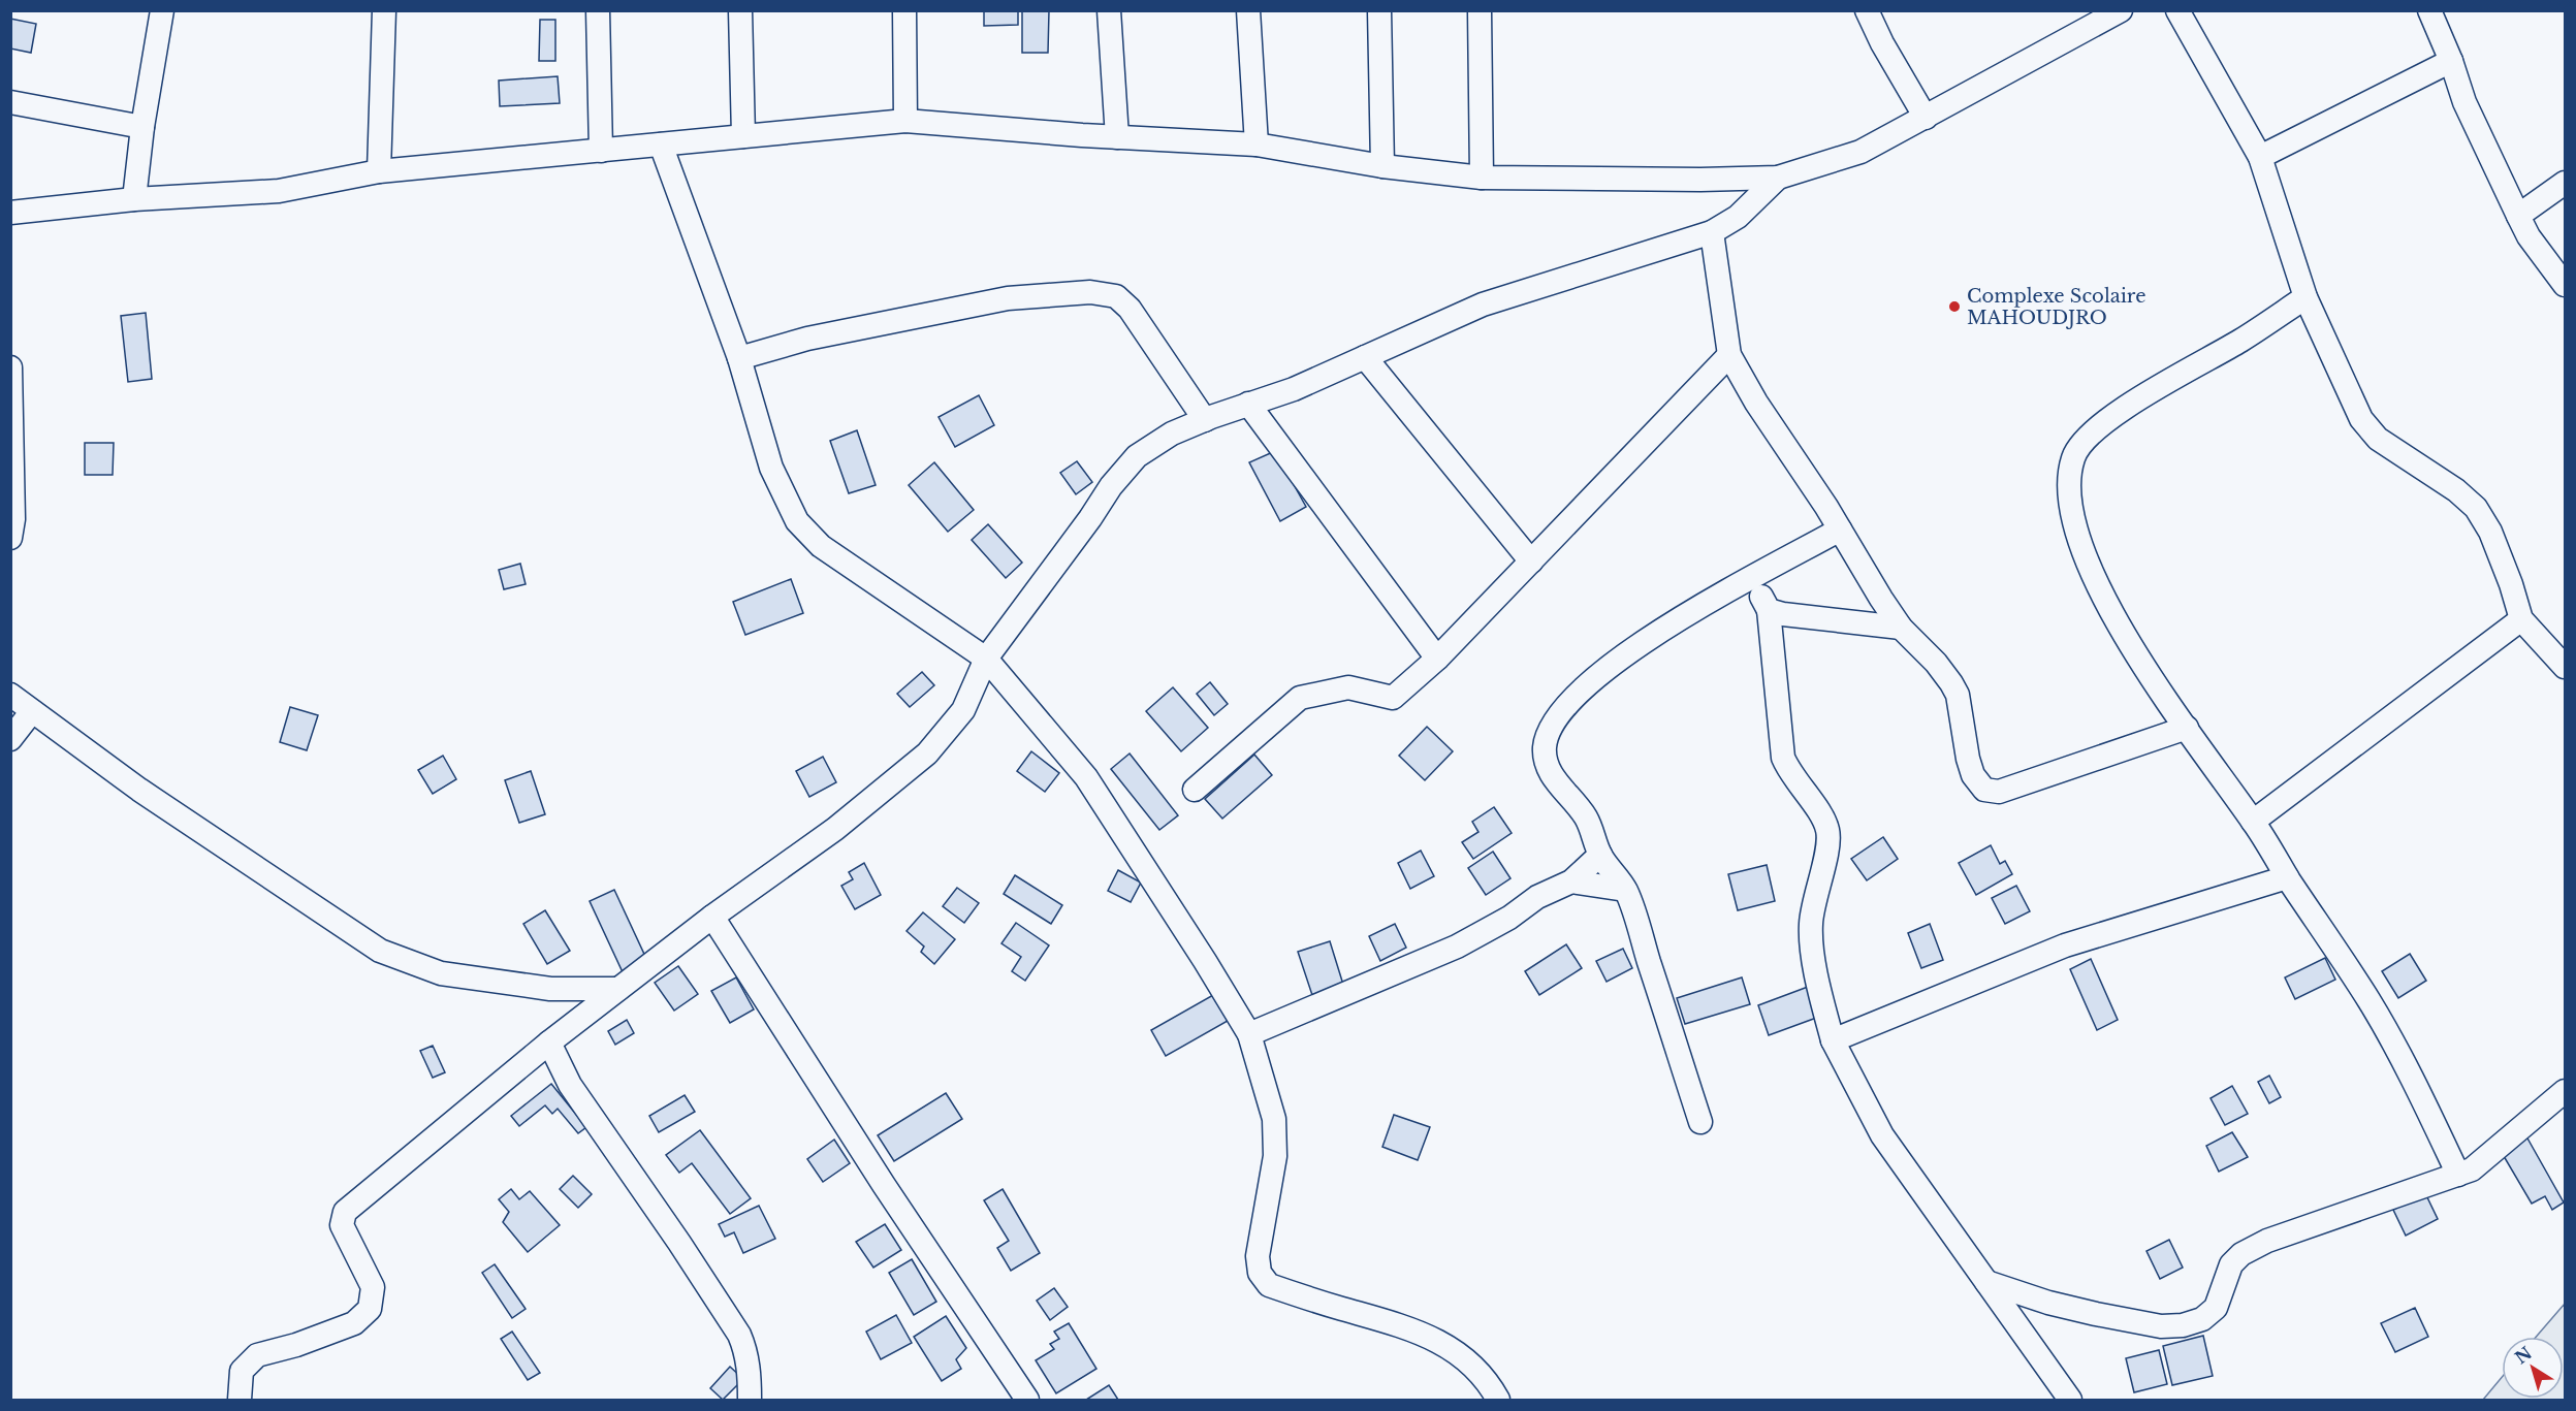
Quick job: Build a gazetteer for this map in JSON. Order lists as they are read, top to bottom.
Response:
{
  "places": ["Complexe Scolaire MAHOUDJRO"],
  "north": "top left"
}
